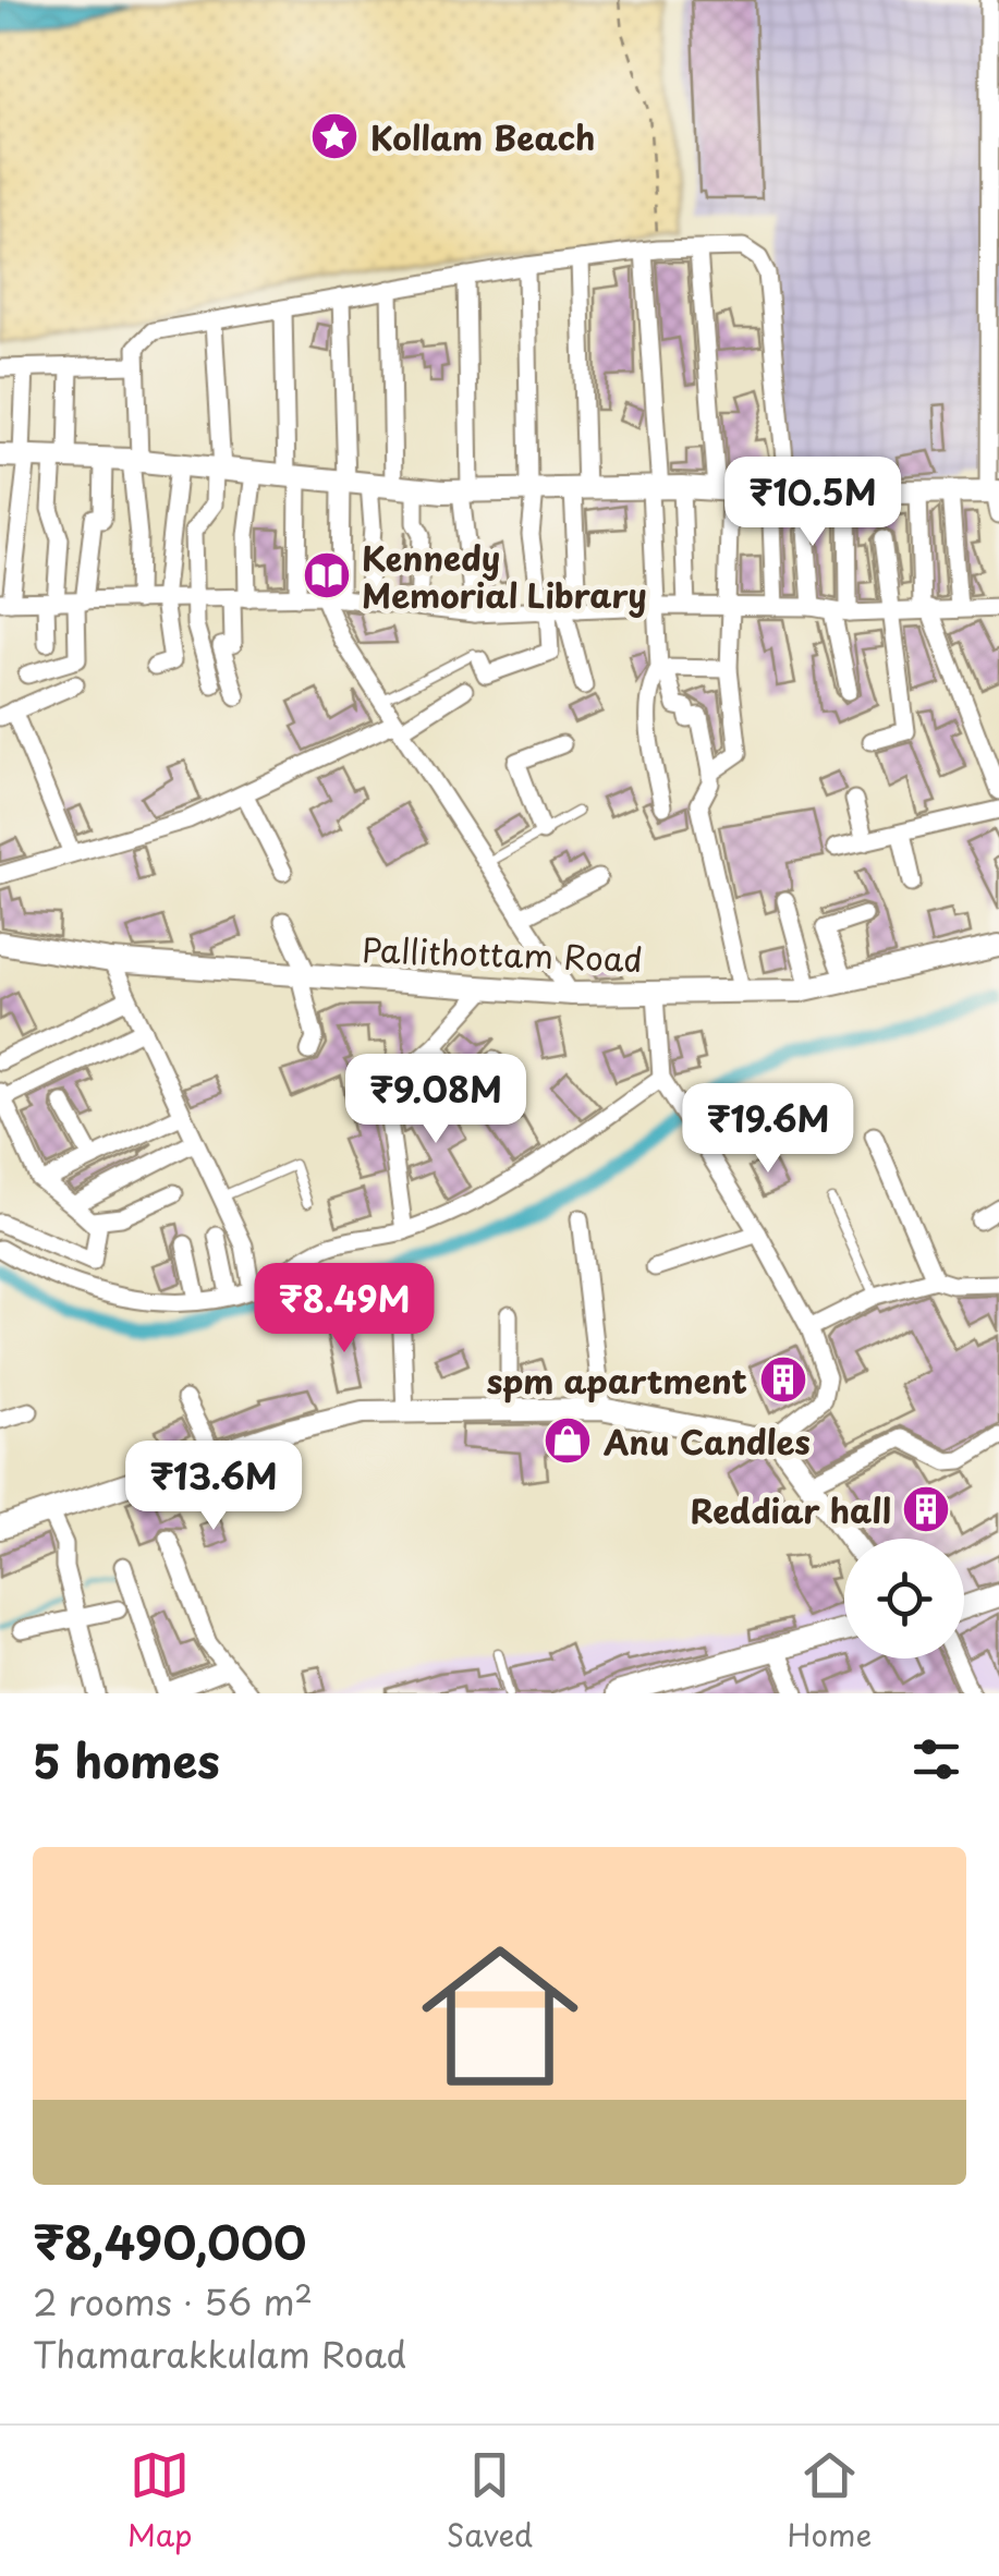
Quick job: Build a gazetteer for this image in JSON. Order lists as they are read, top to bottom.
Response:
{
  "streets": {
    "street": ["Pallithottam Road"]
  },
  "places": {
    "place": ["Kollam Beach"],
    "library": ["Kennedy Memorial Library"],
    "building": ["spm apartment", "Reddiar hall"],
    "shop": ["Anu Candles"]
  },
  "page": {
    "price": [
      "₹10.5M",
      "₹9.08M",
      "₹19.6M",
      "₹8.49M",
      "₹13.6M"
    ],
    "heading": "5 homes",
    "list": [
      {
        "name": "₹8,490,000",
        "note": "2 rooms · 56 m² · Thamarakkulam Road"
      }
    ],
    "tabs": ["Map", "Saved", "Home"]
  }
}
